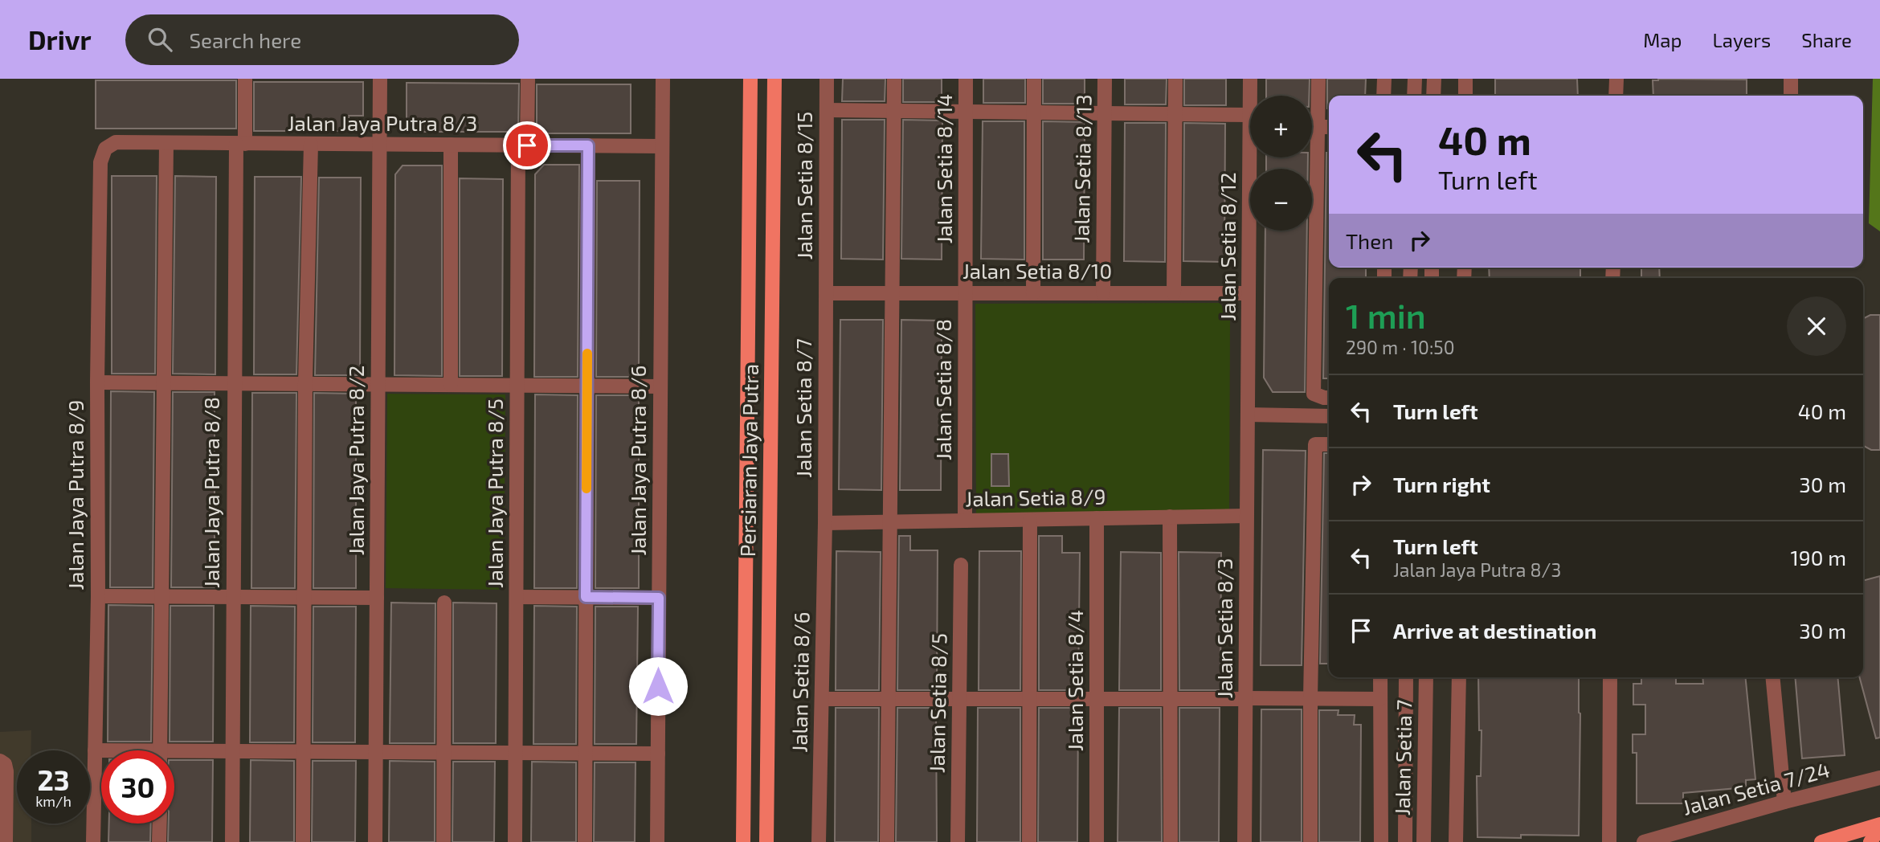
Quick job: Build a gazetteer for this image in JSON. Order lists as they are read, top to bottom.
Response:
{
  "streets": {
    "main road": ["Persiaran Jaya Putra"],
    "street": [
      "Jalan Jaya Putra 8/3",
      "Jalan Setia 8/14",
      "Jalan Setia 8/13",
      "Jalan Setia 8/15",
      "Jalan Setia 8/12",
      "Jalan Setia 8/10",
      "Jalan Setia 8/8",
      "Jalan Setia 8/7",
      "Jalan Jaya Putra 8/2",
      "Jalan Jaya Putra 8/6",
      "Jalan Jaya Putra 8/8",
      "Jalan Jaya Putra 8/5",
      "Jalan Jaya Putra 8/9",
      "Jalan Setia 8/9",
      "Jalan Setia 8/3",
      "Jalan Setia 8/4",
      "Jalan Setia 8/6",
      "Jalan Setia 8/5",
      "Jalan Setia 7",
      "Jalan Setia 7/24"
    ]
  },
  "crossings": [
    ["Jalan Jaya Putra 8/3", "Jalan Jaya Putra 8/2"],
    ["Jalan Jaya Putra 8/3", "Jalan Jaya Putra 8/6"],
    ["Jalan Jaya Putra 8/3", "Jalan Jaya Putra 8/8"],
    ["Jalan Jaya Putra 8/3", "Jalan Jaya Putra 8/5"],
    ["Jalan Jaya Putra 8/3", "Jalan Jaya Putra 8/9"],
    ["Jalan Setia 8/14", "Jalan Setia 8/10"],
    ["Jalan Setia 8/14", "Jalan Setia 8/8"],
    ["Jalan Setia 8/13", "Jalan Setia 8/10"],
    ["Jalan Setia 8/15", "Jalan Setia 8/10"],
    ["Jalan Setia 8/15", "Jalan Setia 8/7"],
    ["Jalan Setia 8/12", "Jalan Setia 8/10"],
    ["Jalan Setia 8/12", "Jalan Setia 8/3"],
    ["Jalan Setia 8/10", "Jalan Setia 8/8"],
    ["Jalan Setia 8/10", "Jalan Setia 8/7"],
    ["Jalan Setia 8/8", "Jalan Setia 8/9"],
    ["Jalan Setia 8/7", "Jalan Setia 8/9"],
    ["Jalan Setia 8/7", "Jalan Setia 8/6"],
    ["Jalan Setia 8/9", "Jalan Setia 8/3"],
    ["Jalan Setia 8/9", "Jalan Setia 8/4"],
    ["Jalan Setia 8/9", "Jalan Setia 8/6"]
  ],
  "page": {
    "header": "Drivr",
    "search": "Search here",
    "nav": ["Map", "Layers", "Share"],
    "map_buttons": ["+", "−"],
    "turn": ["40 m", "Turn left"],
    "then": "Then",
    "heading": ["1 min", "290 m · 10:50"],
    "list": [
      {
        "name": "Turn left",
        "value": "40 m"
      },
      {
        "name": "Turn right",
        "value": "30 m"
      },
      {
        "name": "Turn left",
        "note": "Jalan Jaya Putra 8/3",
        "value": "190 m"
      },
      {
        "name": "Arrive at destination",
        "value": "30 m"
      }
    ],
    "speed": "23 km/h",
    "limit": "30"
  }
}
